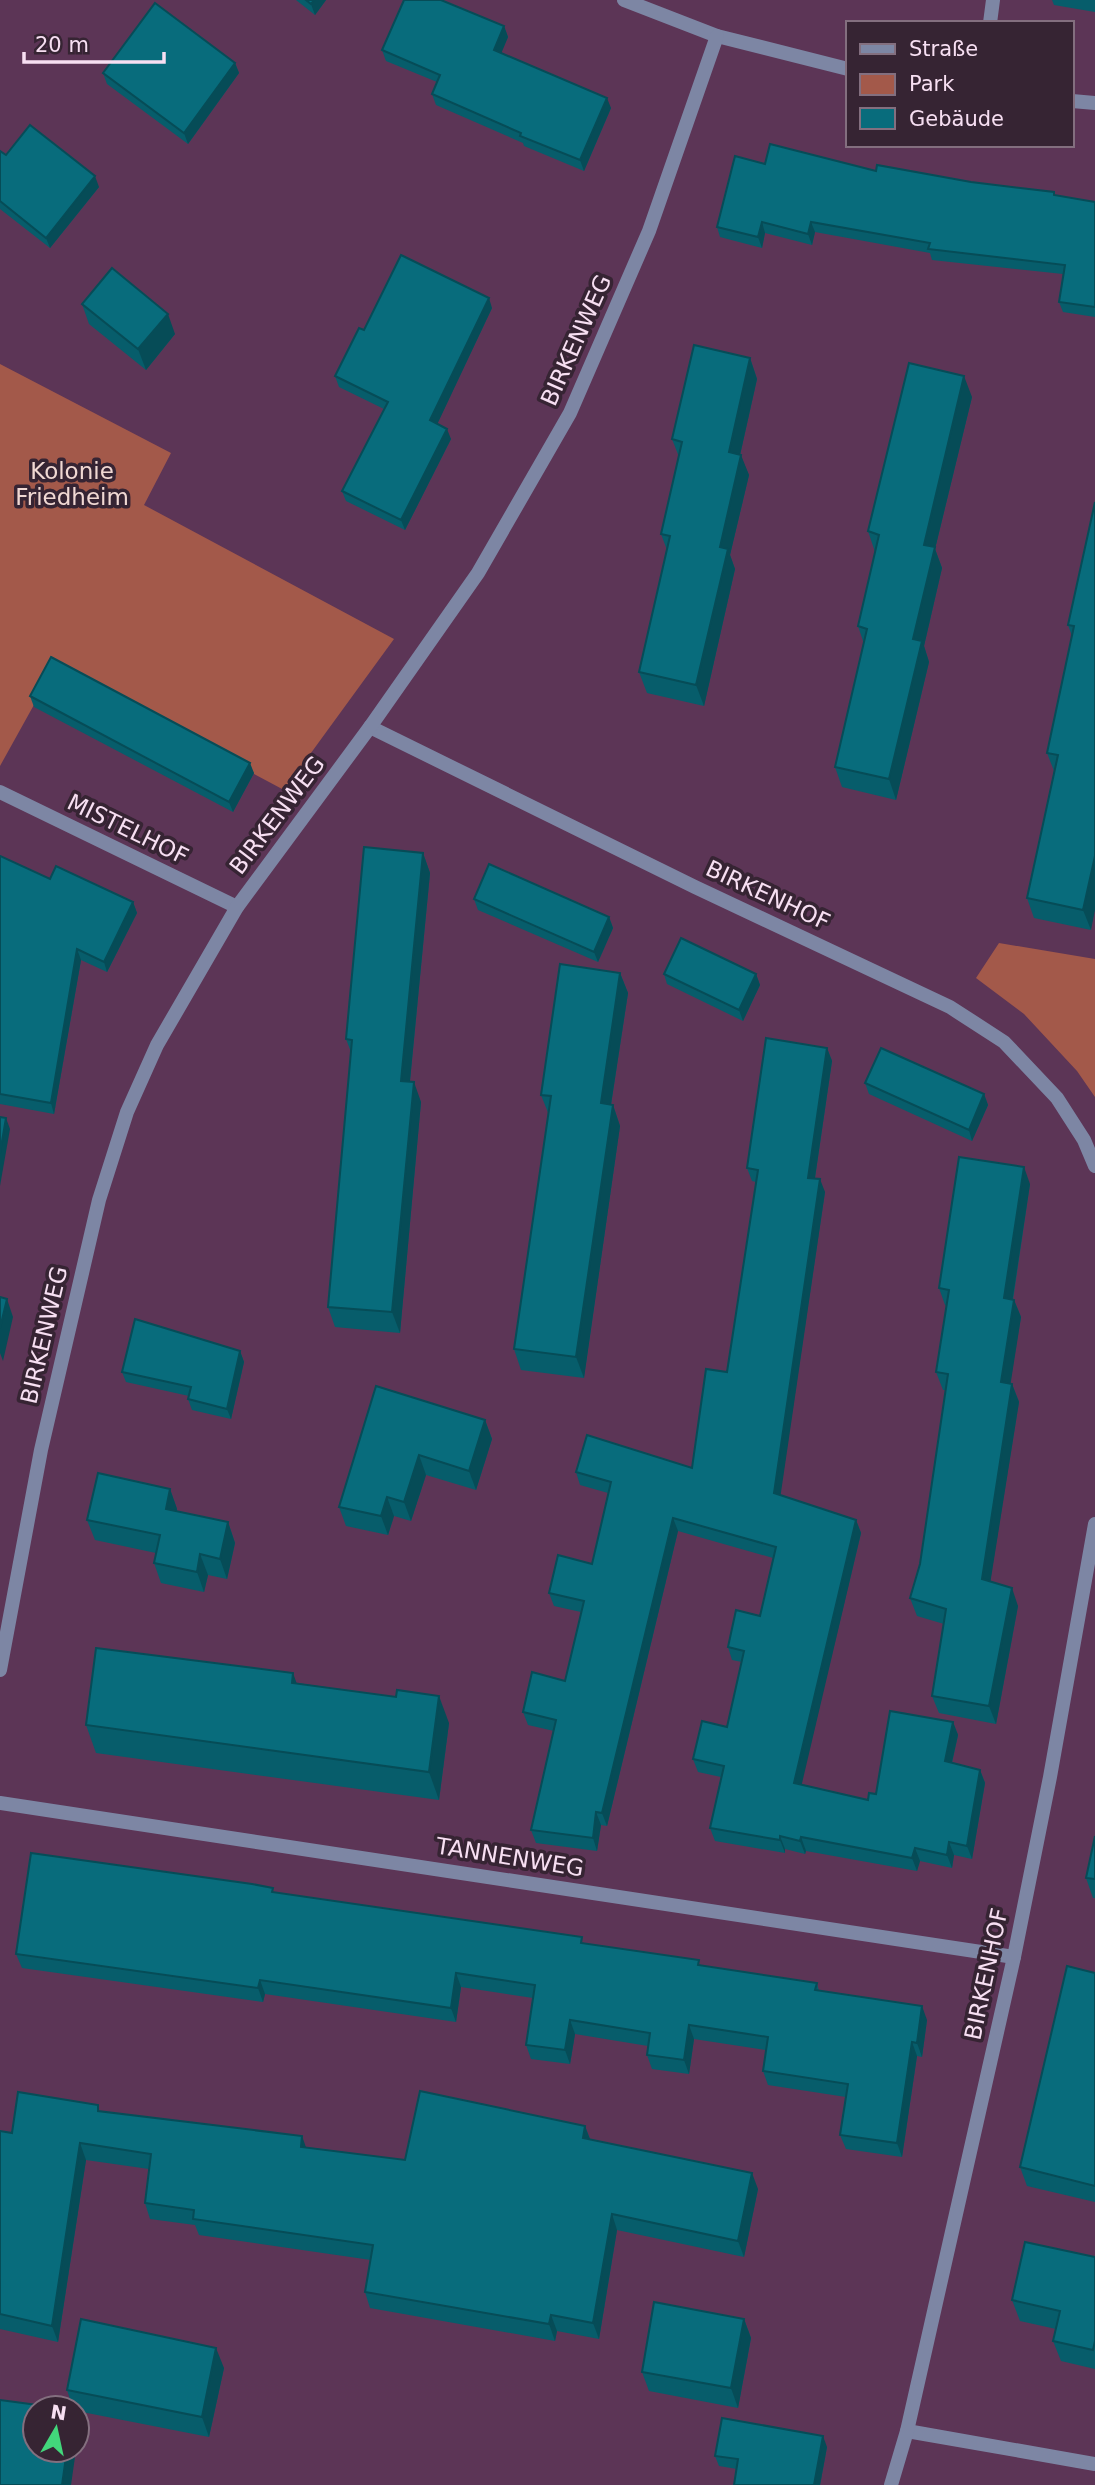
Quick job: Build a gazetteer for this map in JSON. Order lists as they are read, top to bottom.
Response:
{
  "streets": {
    "street": [
      "BIRKENWEG",
      "MISTELHOF",
      "BIRKENHOF",
      "TANNENWEG"
    ]
  },
  "crossings": [
    ["BIRKENWEG", "MISTELHOF"],
    ["BIRKENWEG", "BIRKENHOF"],
    ["BIRKENHOF", "TANNENWEG"]
  ],
  "parks": ["Kolonie Friedheim"],
  "legend": ["Straße", "Park", "Gebäude"],
  "scale_bar": "20 m",
  "north": "top"
}
